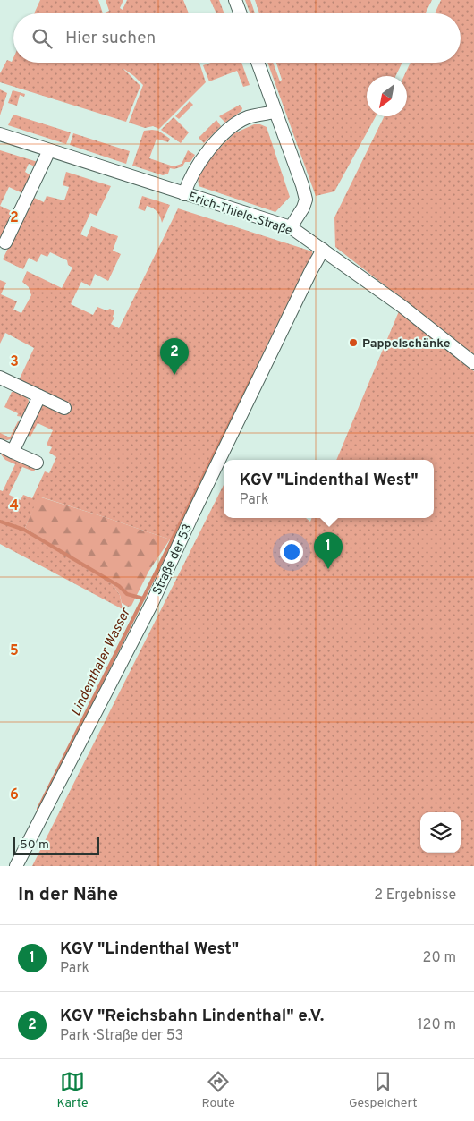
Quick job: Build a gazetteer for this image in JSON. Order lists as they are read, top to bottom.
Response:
{
  "streets": {
    "street": ["Erich-Thiele-Straße", "Straße der 53"]
  },
  "crossings": [
    ["Erich-Thiele-Straße", "Straße der 53"]
  ],
  "water": ["Lindenthaler Wasser"],
  "places": ["Pappelschänke"],
  "scale_bar": "50 m",
  "north": "bottom left",
  "page": {
    "search": "Hier suchen",
    "pins": ["2", "1"],
    "popup": ["KGV \"Lindenthal West\"", "Park"],
    "scale": "50 m",
    "heading": ["In der Nähe", "2 Ergebnisse"],
    "list": [
      {
        "mark": "1",
        "name": "KGV \"Lindenthal West\"",
        "note": "Park",
        "value": "20 m"
      },
      {
        "mark": "2",
        "name": "KGV \"Reichsbahn Lindenthal\" e.V.",
        "note": "Park · Straße der 53",
        "value": "120 m"
      }
    ],
    "nav": ["Karte", "Route", "Gespeichert"]
  },
  "grid": {
    "rows": [
      "2",
      "3",
      "4",
      "5",
      "6"
    ]
  }
}
